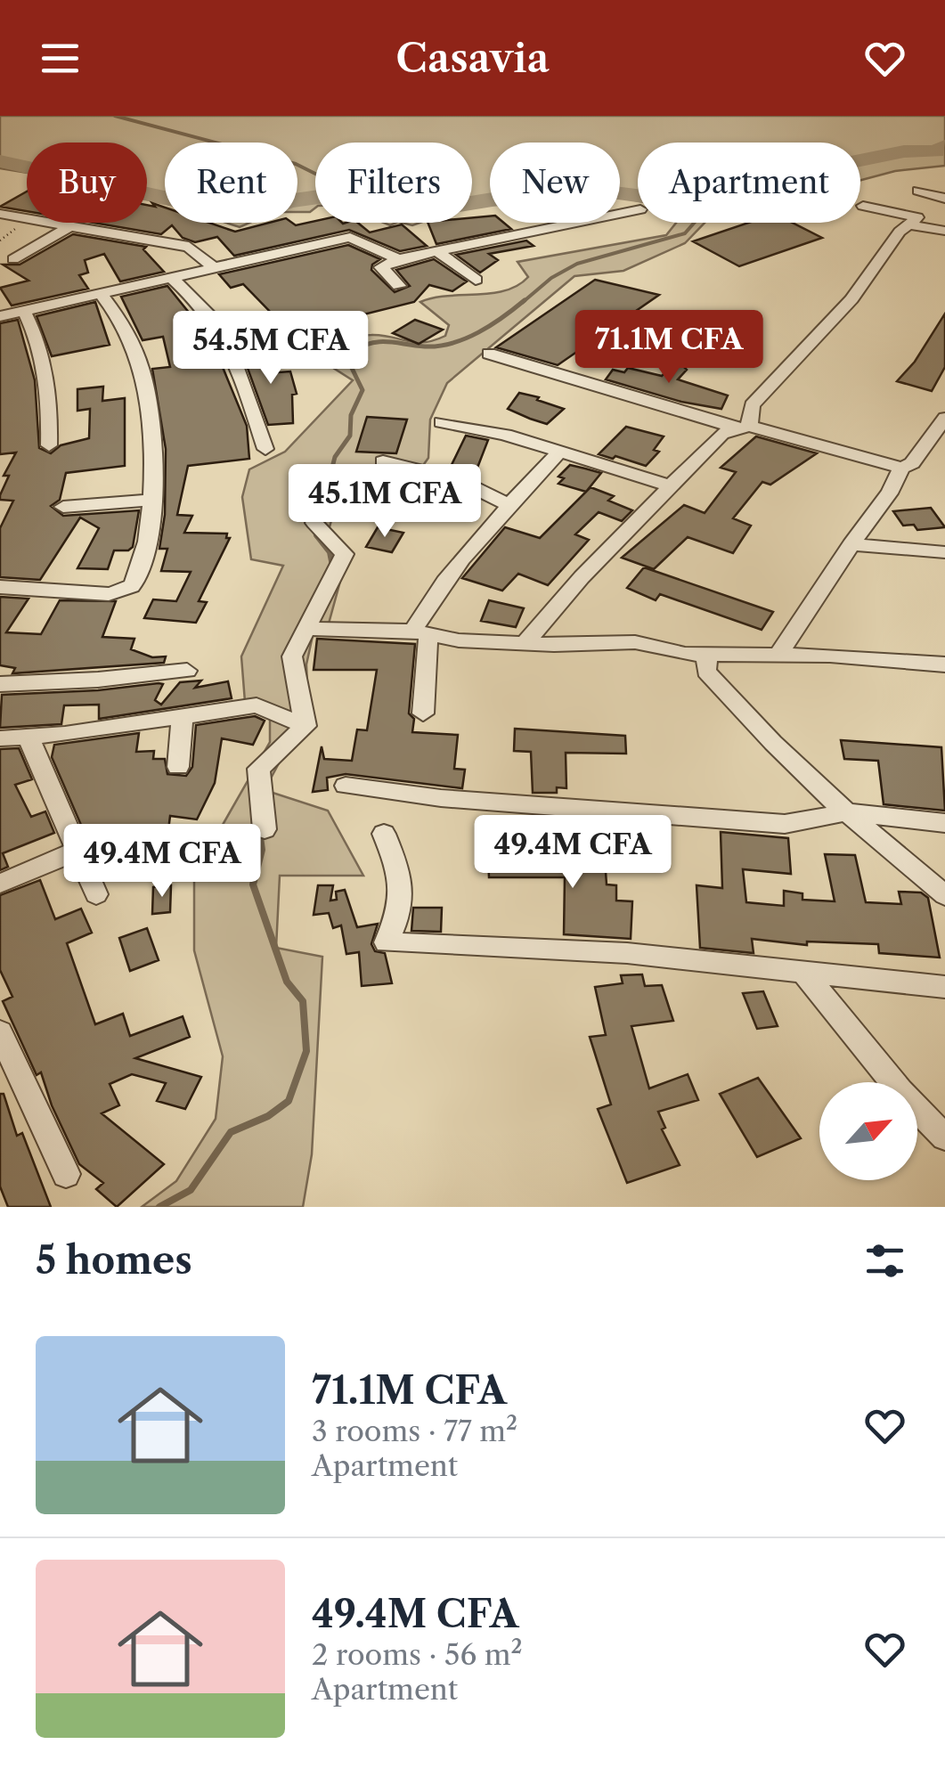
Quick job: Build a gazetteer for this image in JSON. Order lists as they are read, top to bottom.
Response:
{
  "north": "top right",
  "page": {
    "header": "Casavia",
    "chip": [
      "Buy",
      "Rent",
      "Filters",
      "New",
      "Apartment"
    ],
    "price": [
      "71.1M CFA",
      "54.5M CFA",
      "45.1M CFA",
      "49.4M CFA",
      "49.4M CFA"
    ],
    "heading": "5 homes",
    "list": [
      {
        "name": "71.1M CFA",
        "note": "3 rooms · 77 m² · Apartment"
      },
      {
        "name": "49.4M CFA",
        "note": "2 rooms · 56 m² · Apartment"
      }
    ]
  }
}
